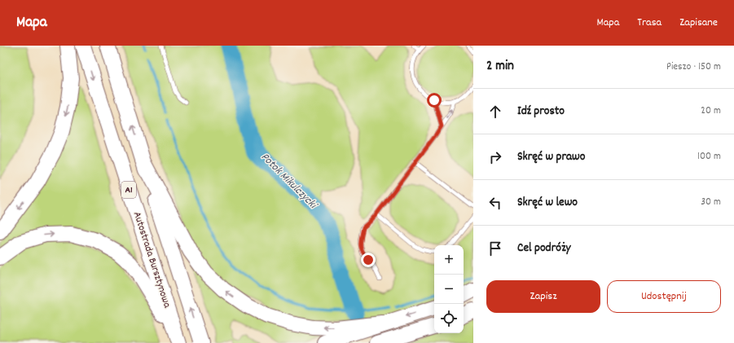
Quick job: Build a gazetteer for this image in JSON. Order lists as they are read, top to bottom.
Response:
{
  "streets": {
    "highway": ["A1", "Autostrada Bursztynowa"]
  },
  "water": ["Potok Mikulczycki"],
  "page": {
    "header": "Mapa",
    "nav": ["Mapa", "Trasa", "Zapisane"],
    "heading": ["2 min", "Pieszo · 150 m"],
    "list": [
      ["Idź prosto", "20 m"],
      ["Skręć w prawo", "100 m"],
      ["Skręć w lewo", "30 m"],
      "Cel podróży"
    ],
    "map_buttons": ["+", "−"],
    "buttons": ["Zapisz", "Udostępnij"]
  }
}
